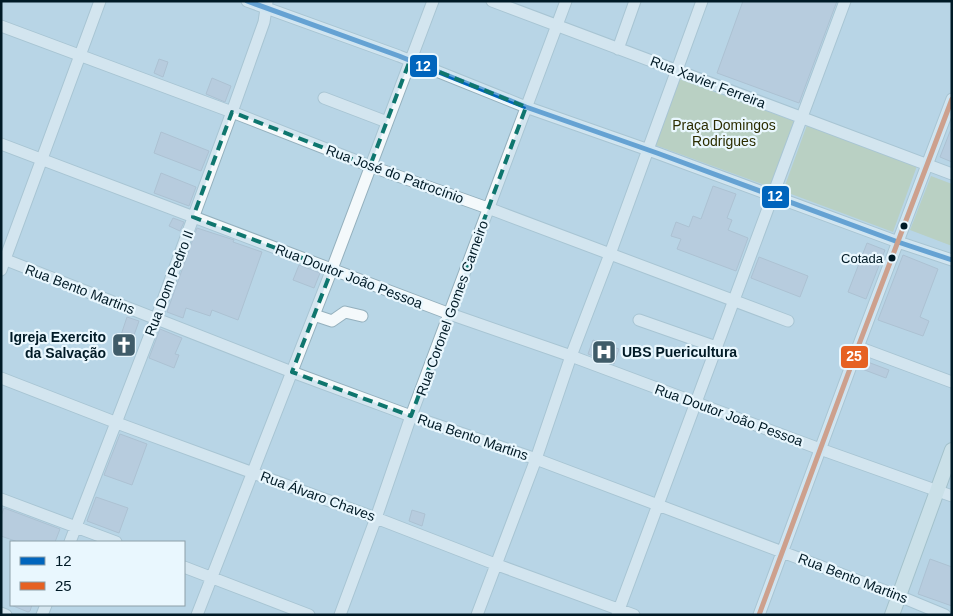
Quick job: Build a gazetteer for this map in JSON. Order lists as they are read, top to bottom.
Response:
{
  "streets": {
    "street": [
      "Rua Xavier Ferreira",
      "Rua José do Patrocínio",
      "Rua Doutor João Pessoa",
      "Rua Dom Pedro II",
      "Rua Bento Martins",
      "Rua Coronel Gomes Carneiro",
      "Rua Álvaro Chaves"
    ]
  },
  "crossings": [
    ["Rua Xavier Ferreira", "Rua Coronel Gomes Carneiro"],
    ["Rua José do Patrocínio", "Rua Dom Pedro II"],
    ["Rua José do Patrocínio", "Rua Coronel Gomes Carneiro"],
    ["Rua Doutor João Pessoa", "Rua Dom Pedro II"],
    ["Rua Doutor João Pessoa", "Rua Coronel Gomes Carneiro"],
    ["Rua Dom Pedro II", "Rua Bento Martins"],
    ["Rua Dom Pedro II", "Rua Álvaro Chaves"],
    ["Rua Bento Martins", "Rua Coronel Gomes Carneiro"],
    ["Rua Coronel Gomes Carneiro", "Rua Álvaro Chaves"]
  ],
  "parks": ["Praça Domingos Rodrigues"],
  "places": {
    "other": ["Cotada"],
    "church": ["Igreja Exercito da Salvação"],
    "hospital": ["UBS Puericultura"]
  },
  "lines": ["transit line 12", "transit line 25"],
  "legend": ["12", "25"]
}
